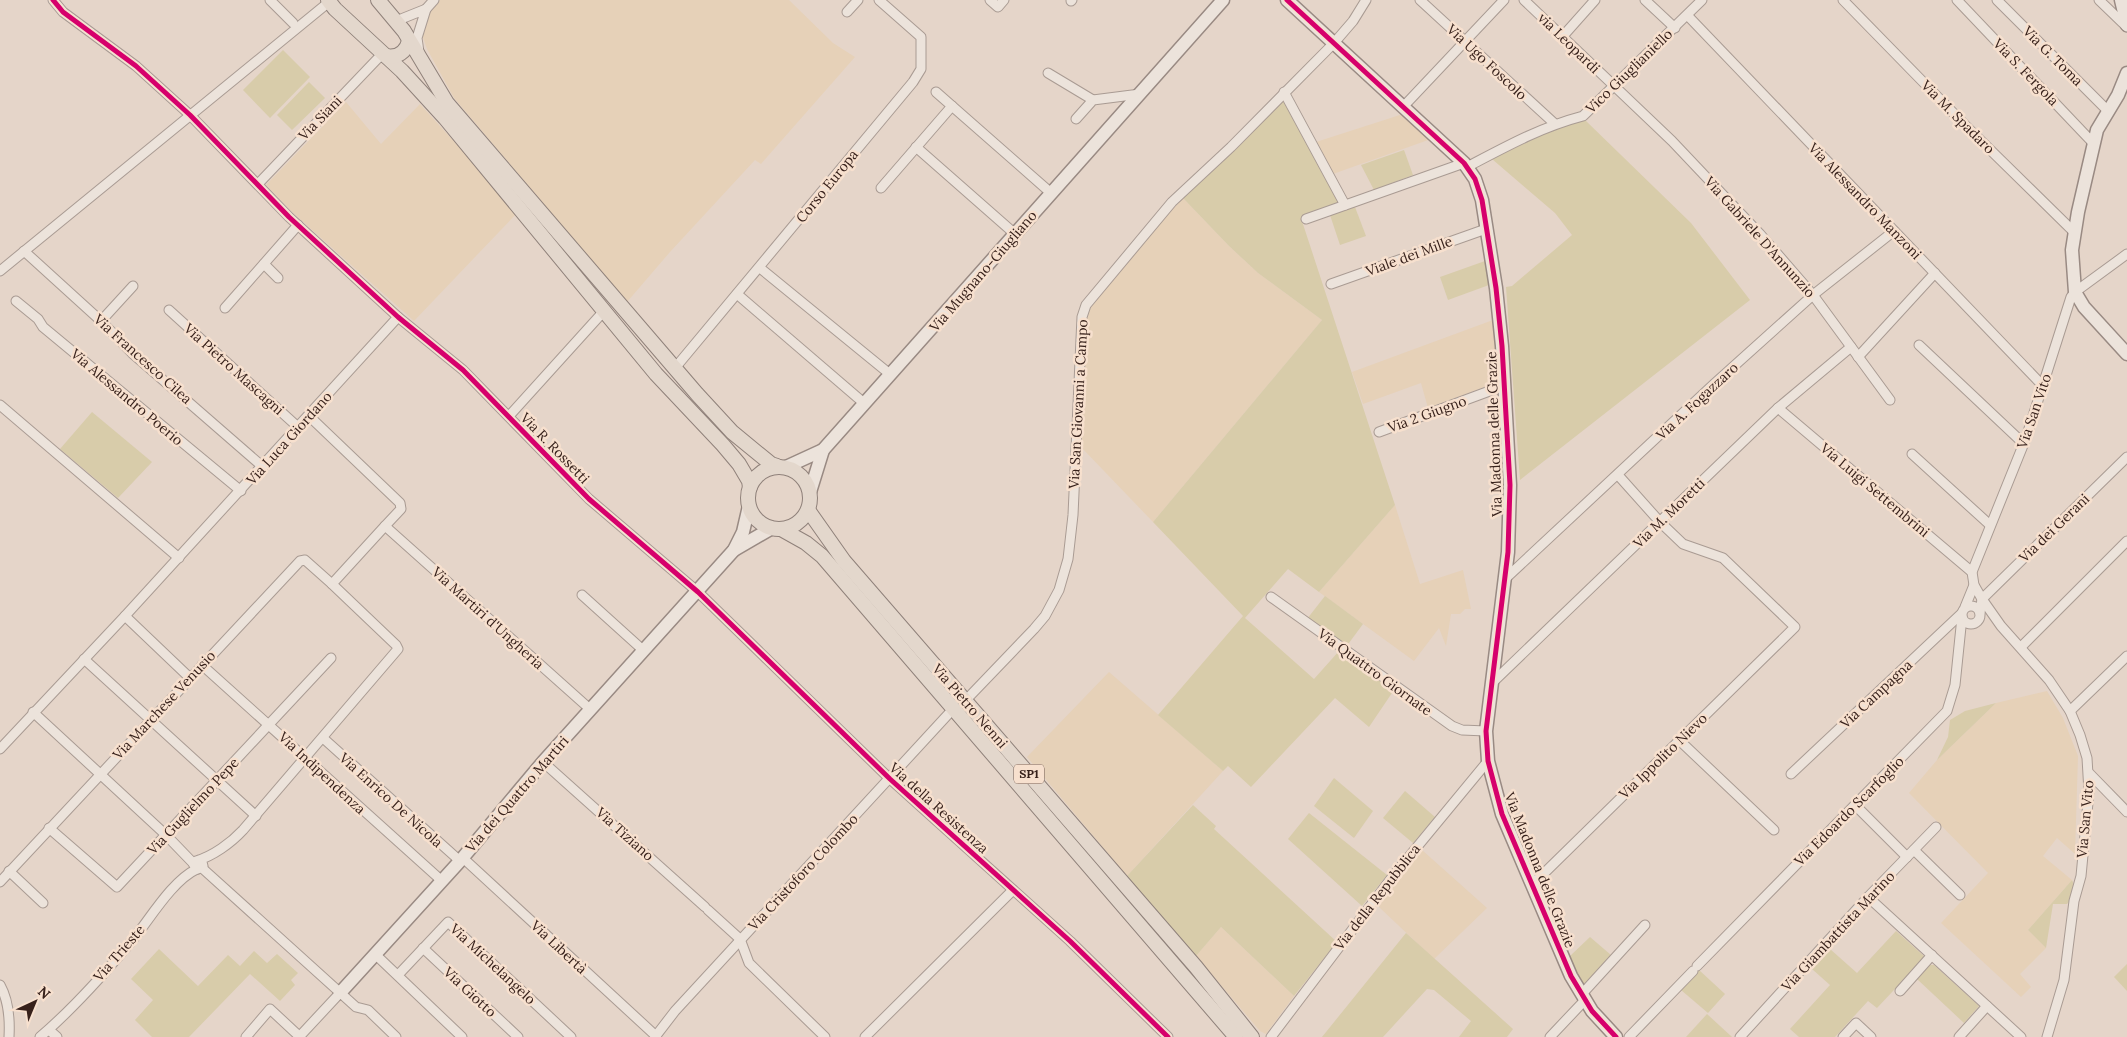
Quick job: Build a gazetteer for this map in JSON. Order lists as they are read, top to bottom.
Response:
{
  "streets": {
    "main road": ["Via Pietro Nenni", "SP1"],
    "street": [
      "via Leopardi",
      "Via G. Toma",
      "Via Ugo Foscolo",
      "Vico Giuglianiello",
      "Via S. Fergola",
      "Via M. Spadaro",
      "Via Siani",
      "Corso Europa",
      "Via Alessandro Manzoni",
      "Via Gabriele D'Annunzio",
      "Viale dei Mille",
      "Via Mugnano-Giugliano",
      "Via Francesco Cilea",
      "Via Pietro Mascagni",
      "Via Alessandro Poerio",
      "Via A. Fogazzaro",
      "Via San Giovanni a Campo",
      "Via San Vito",
      "Via 2 Giugno",
      "Via Madonna delle Grazie",
      "Via Luca Giordano",
      "Via R. Rossetti",
      "Via Luigi Settembrini",
      "Via M. Moretti",
      "Via dei Gerani",
      "Via Martiri d'Ungheria",
      "Via Quattro Giornate",
      "Via Campagna",
      "Via Marchese Venusio",
      "Via Ippolito Nievo",
      "Via Indipendenza",
      "Via dei Quattro Martiri",
      "Via Enrico De Nicola",
      "Via Guglielmo Pepe",
      "Via della Resistenza",
      "Via Edoardo Scarfoglio",
      "Via Tiziano",
      "Via Cristoforo Colombo",
      "Via della Repubblica",
      "Via Giambattista Marino",
      "Via Libertà",
      "Via Trieste",
      "Via Michelangelo",
      "Via Giotto"
    ]
  },
  "crossings": [
    ["via Leopardi", "Vico Giuglianiello"],
    ["via Leopardi", "Via Gabriele D'Annunzio"],
    ["Via Ugo Foscolo", "Vico Giuglianiello"],
    ["Vico Giuglianiello", "Via Alessandro Manzoni"],
    ["Vico Giuglianiello", "Via Gabriele D'Annunzio"],
    ["Vico Giuglianiello", "Via Madonna delle Grazie"],
    ["Via Siani", "Via R. Rossetti"],
    ["Via Alessandro Manzoni", "Via A. Fogazzaro"],
    ["Via Alessandro Manzoni", "Via San Vito"],
    ["Via Gabriele D'Annunzio", "Via A. Fogazzaro"],
    ["Via Gabriele D'Annunzio", "Via M. Moretti"],
    ["Viale dei Mille", "Via Madonna delle Grazie"],
    ["Via Mugnano-Giugliano", "Via Pietro Nenni"],
    ["Via Mugnano-Giugliano", "Via dei Quattro Martiri"],
    ["Via Francesco Cilea", "Via Luca Giordano"],
    ["Via Pietro Mascagni", "Via Luca Giordano"],
    ["Via Alessandro Poerio", "Via Luca Giordano"],
    ["Via A. Fogazzaro", "Via Madonna delle Grazie"],
    ["Via San Giovanni a Campo", "Via Madonna delle Grazie"],
    ["Via San Giovanni a Campo", "Via Pietro Nenni"],
    ["Via San Vito", "Via Luigi Settembrini"],
    ["Via San Vito", "Via dei Gerani"],
    ["Via San Vito", "Via Campagna"],
    ["Via San Vito", "Via Edoardo Scarfoglio"],
    ["Via 2 Giugno", "Via Madonna delle Grazie"],
    ["Via Madonna delle Grazie", "Via M. Moretti"],
    ["Via Madonna delle Grazie", "Via Quattro Giornate"],
    ["Via Madonna delle Grazie", "Via Ippolito Nievo"],
    ["Via Madonna delle Grazie", "Via della Repubblica"],
    ["Via Luca Giordano", "Via R. Rossetti"],
    ["Via R. Rossetti", "Via dei Quattro Martiri"],
    ["Via R. Rossetti", "Via della Resistenza"],
    ["Via Luigi Settembrini", "Via M. Moretti"],
    ["Via M. Moretti", "Via Ippolito Nievo"],
    ["Via dei Gerani", "Via Campagna"],
    ["Via dei Gerani", "Via Edoardo Scarfoglio"],
    ["Via Martiri d'Ungheria", "Via dei Quattro Martiri"],
    ["Via Campagna", "Via Edoardo Scarfoglio"],
    ["Via Marchese Venusio", "Via Indipendenza"],
    ["Via Marchese Venusio", "Via Guglielmo Pepe"],
    ["Via Marchese Venusio", "Via Trieste"],
    ["Via Pietro Nenni", "Via dei Quattro Martiri"],
    ["Via Pietro Nenni", "Via Cristoforo Colombo"],
    ["Via Indipendenza", "Via dei Quattro Martiri"],
    ["Via Indipendenza", "Via Guglielmo Pepe"],
    ["Via Indipendenza", "Via Trieste"],
    ["Via dei Quattro Martiri", "Via Enrico De Nicola"],
    ["Via dei Quattro Martiri", "Via della Resistenza"],
    ["Via dei Quattro Martiri", "Via Tiziano"],
    ["Via dei Quattro Martiri", "Via Libertà"],
    ["Via Enrico De Nicola", "Via Libertà"],
    ["Via della Resistenza", "Via Cristoforo Colombo"],
    ["Via Tiziano", "Via Cristoforo Colombo"],
    ["Via Cristoforo Colombo", "Via Libertà"],
    ["Via Michelangelo", "Via Giotto"]
  ],
  "north": "top right"
}
